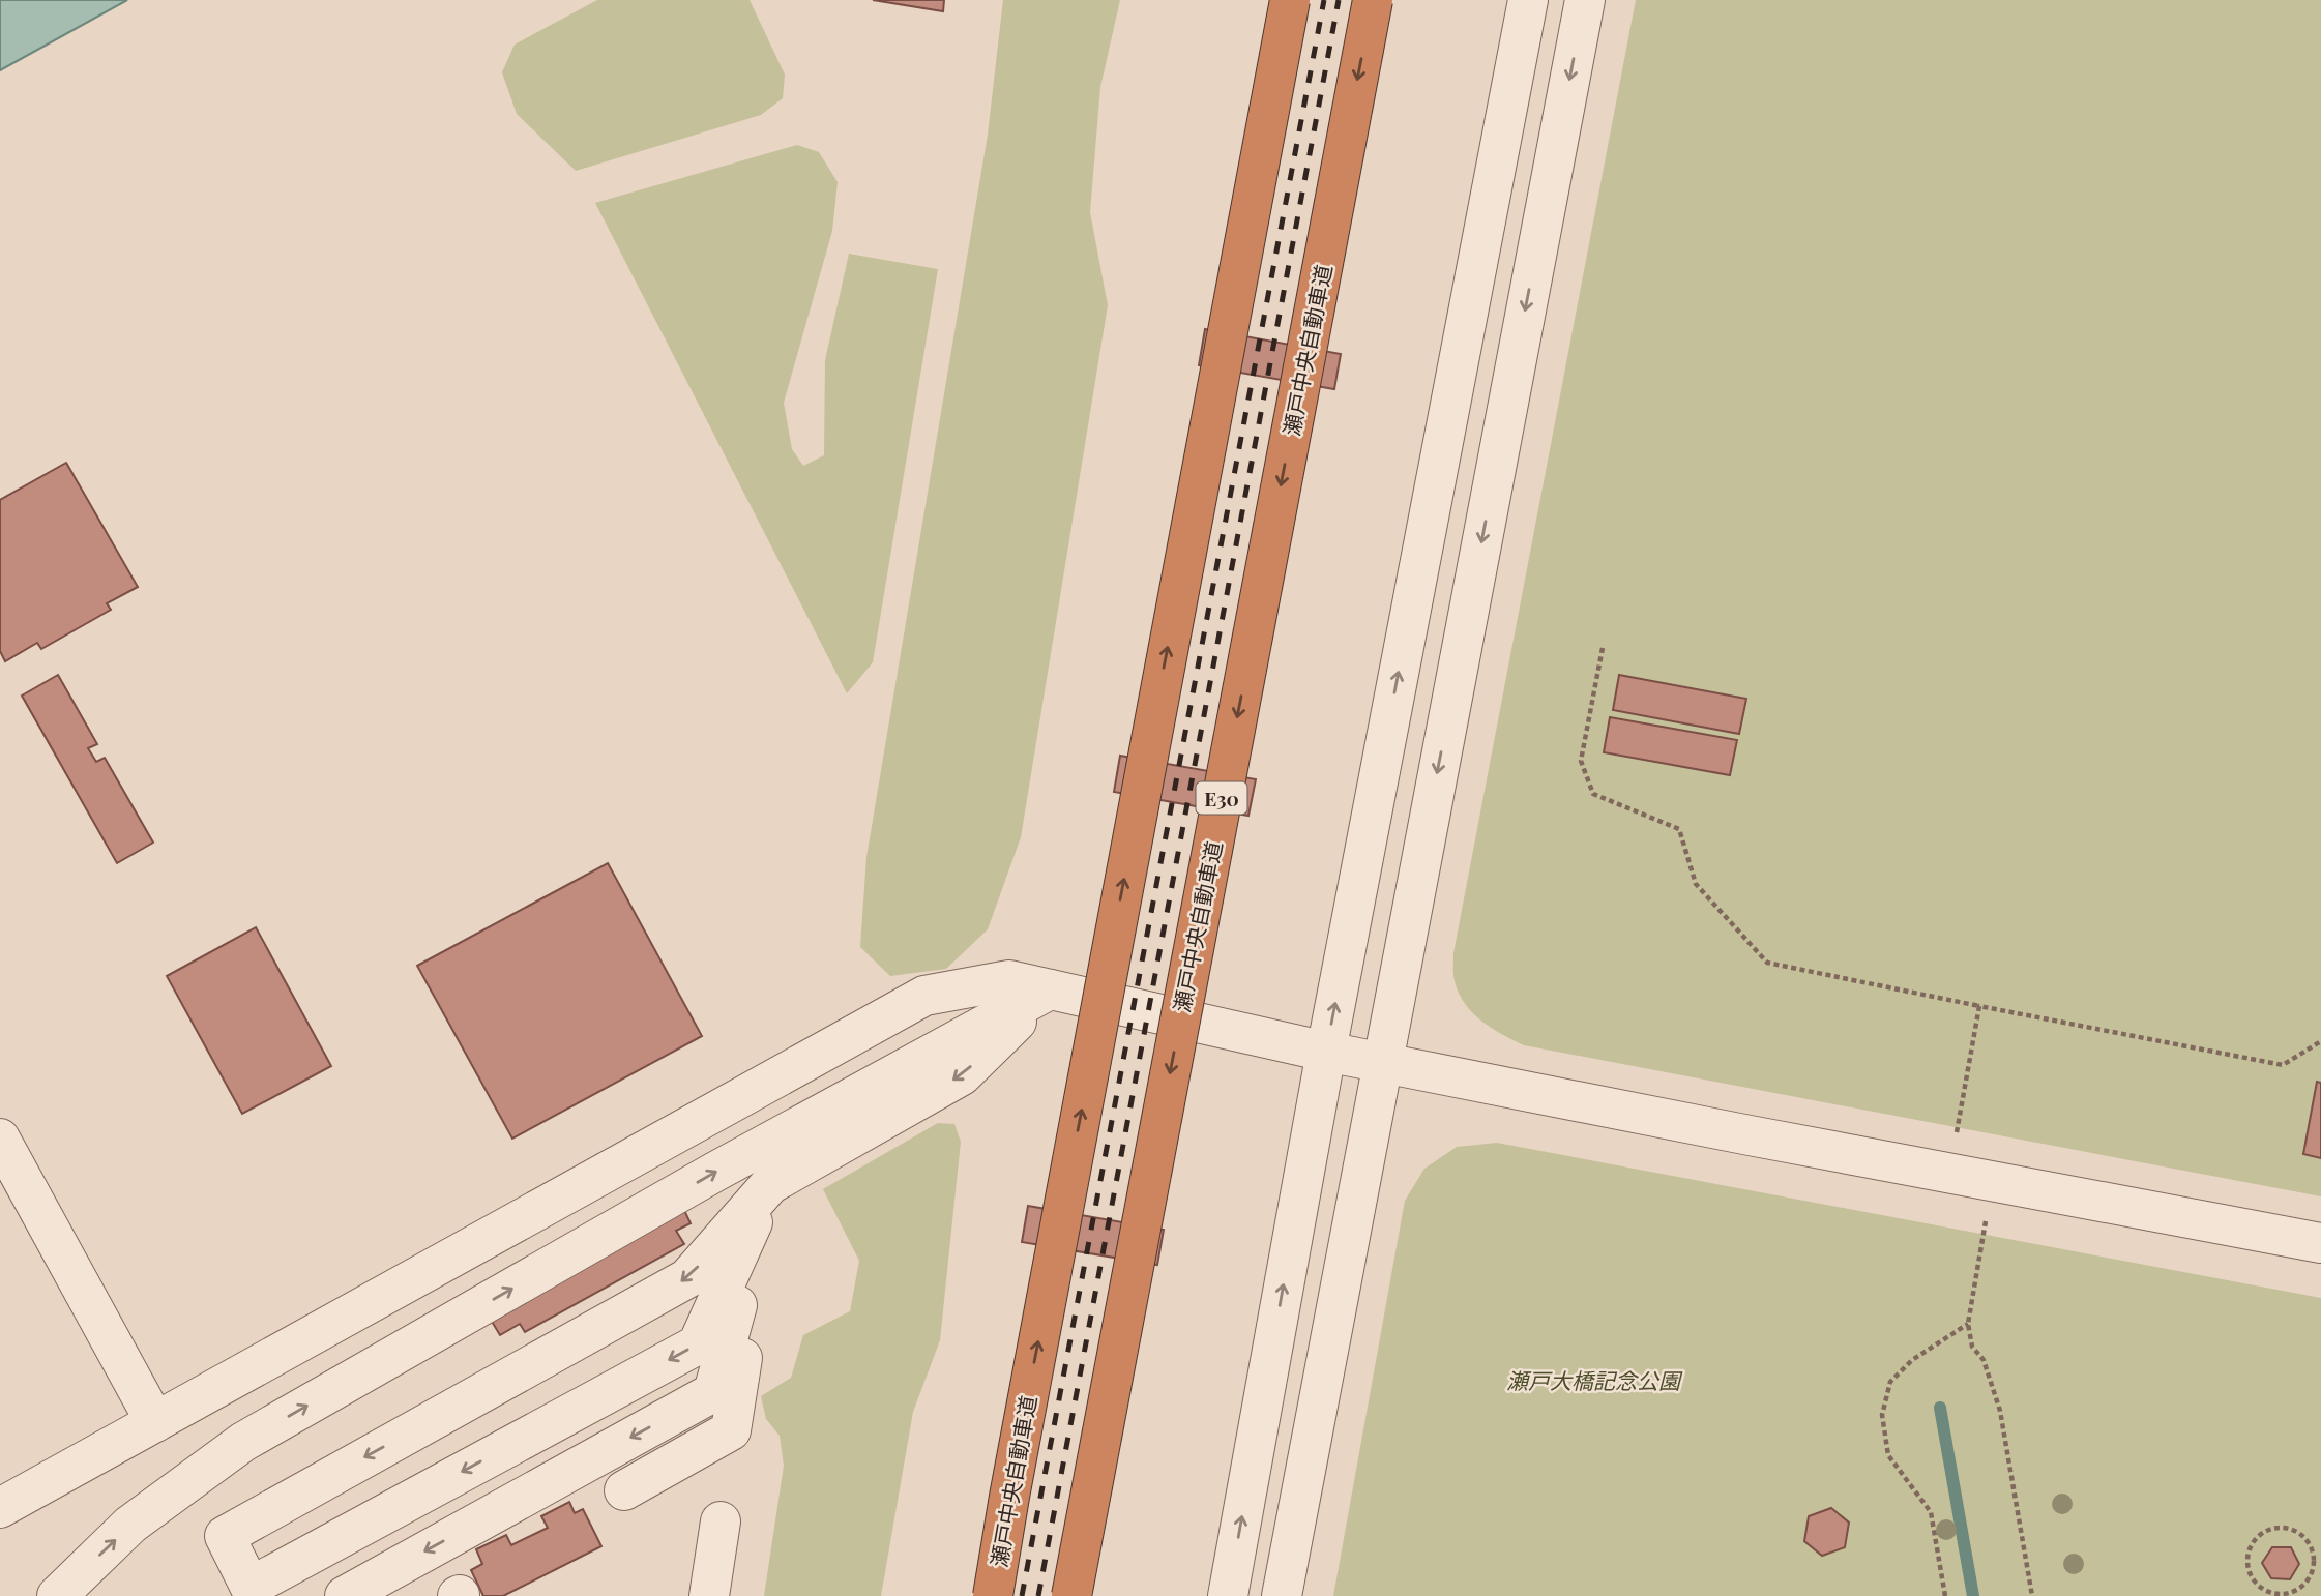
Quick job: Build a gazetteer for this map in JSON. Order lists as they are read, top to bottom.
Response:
{
  "streets": {
    "highway": ["瀬戸中央自動車道", "E30"]
  },
  "parks": ["瀬戸大橋記念公園"]
}
